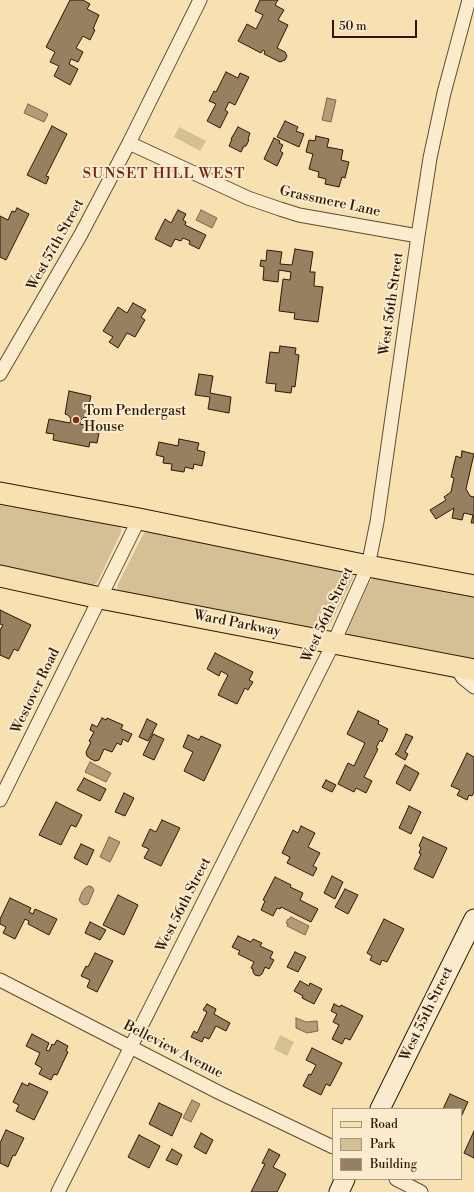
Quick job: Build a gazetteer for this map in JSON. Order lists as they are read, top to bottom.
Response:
{
  "streets": {
    "main road": ["Ward Parkway", "West 55th Street"],
    "street": [
      "Grassmere Lane",
      "West 57th Street",
      "West 56th Street",
      "Westover Road",
      "Belleview Avenue"
    ]
  },
  "crossings": [
    ["Grassmere Lane", "West 57th Street"],
    ["Grassmere Lane", "West 56th Street"],
    ["West 56th Street", "Ward Parkway"],
    ["West 56th Street", "Belleview Avenue"],
    ["Ward Parkway", "Westover Road"]
  ],
  "districts": ["SUNSET HILL WEST"],
  "places": ["Tom Pendergast House"],
  "legend": ["Road", "Park", "Building"],
  "scale_bar": "50 m"
}
